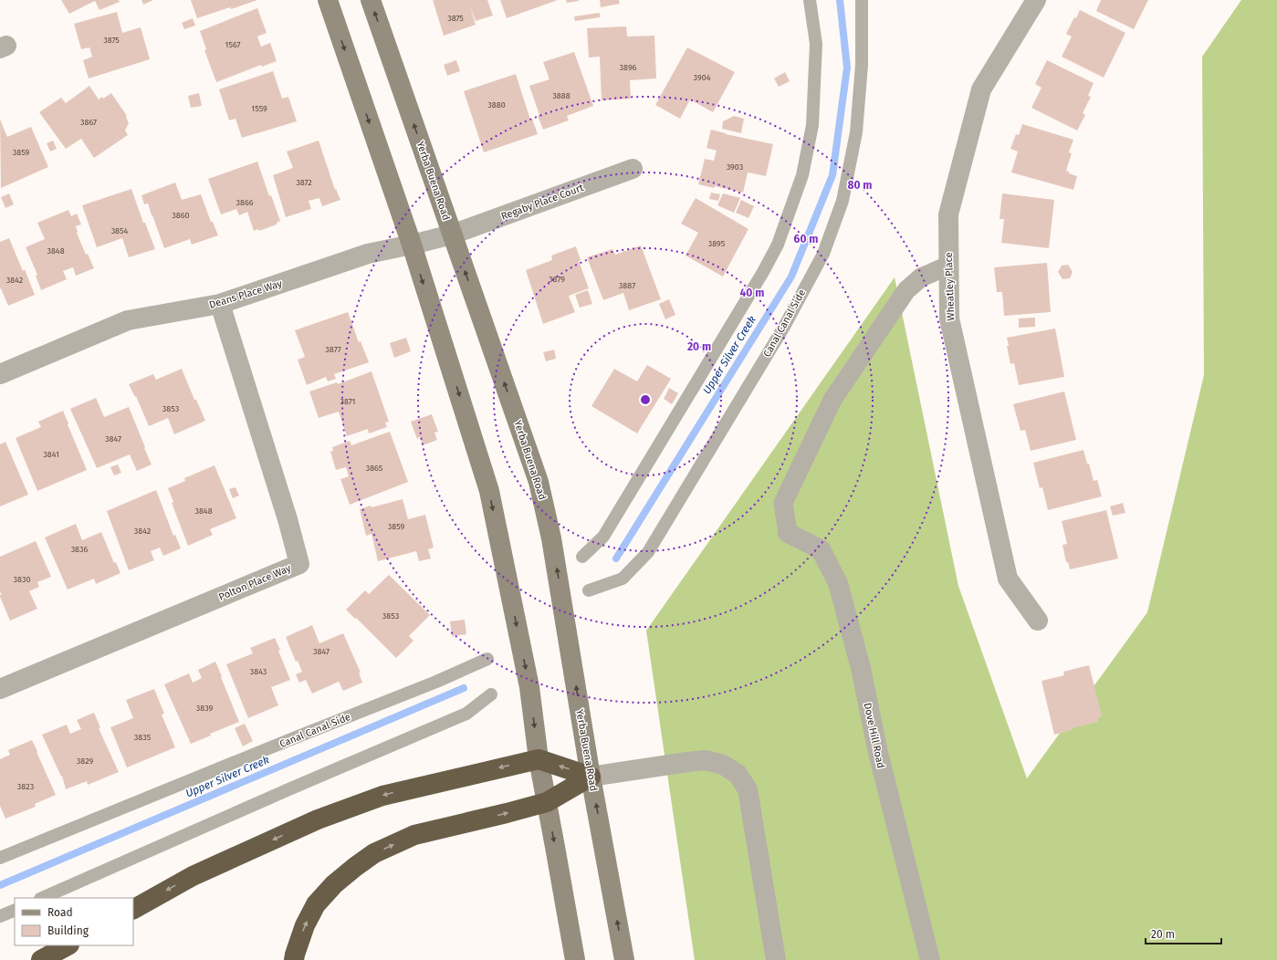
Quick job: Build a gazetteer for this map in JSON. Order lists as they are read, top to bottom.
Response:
{
  "streets": {
    "main road": ["Yerba Buena Road"],
    "street": [
      "Regaby Place Court",
      "Wheatley Place",
      "Deans Place Way",
      "Polton Place Way",
      "Dove Hill Road"
    ],
    "lane": ["Canal Canal Side"]
  },
  "crossings": [
    ["Yerba Buena Road", "Regaby Place Court"],
    ["Yerba Buena Road", "Deans Place Way"],
    ["Regaby Place Court", "Deans Place Way"],
    ["Deans Place Way", "Polton Place Way"]
  ],
  "water": ["Upper Silver Creek"],
  "house_numbers": [
    "3875",
    "3875",
    "1567",
    "3896",
    "3904",
    "3888",
    "3880",
    "1559",
    "3867",
    "3859",
    "3903",
    "3872",
    "3866",
    "3860",
    "3854",
    "3895",
    "3848",
    "3879",
    "3842",
    "3887",
    "3877",
    "3871",
    "3853",
    "3847",
    "3841",
    "3865",
    "3848",
    "3859",
    "3842",
    "3836",
    "3830",
    "3853",
    "3847",
    "3843",
    "3839",
    "3835",
    "3829",
    "3823"
  ],
  "legend": ["Road", "Building"],
  "scale_bar": "20 m",
  "rings": [
    "80 m",
    "60 m",
    "40 m",
    "20 m"
  ]
}
